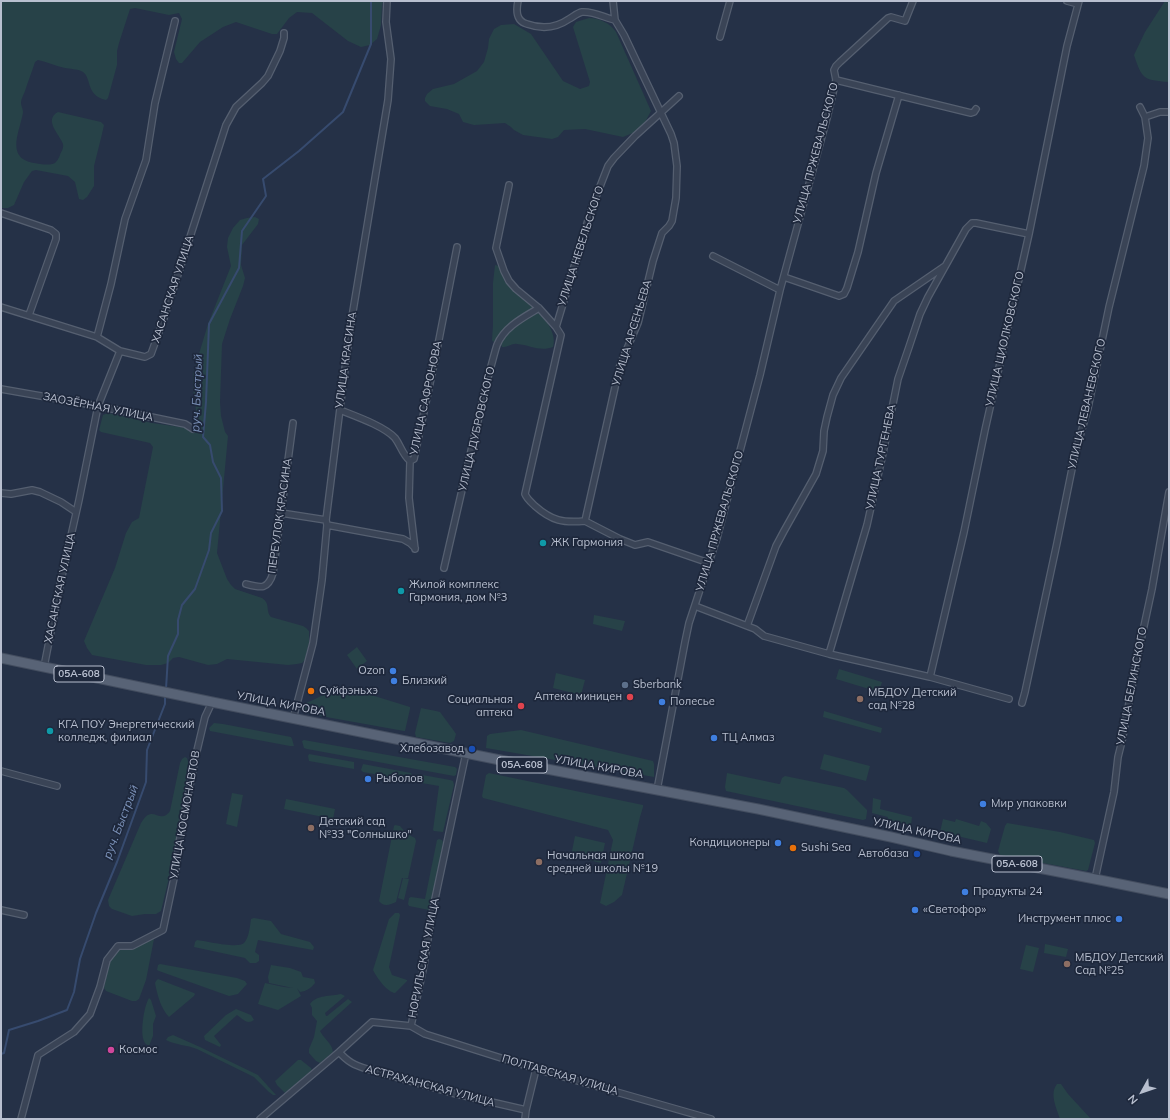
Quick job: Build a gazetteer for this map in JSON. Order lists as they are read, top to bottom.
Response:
{
  "streets": {
    "main road": ["05А-608", "УЛИЦА КИРОВА"],
    "street": [
      "УЛИЦА ПРЖЕВАЛЬСКОГО",
      "УЛИЦА НЕВЕЛЬСКОГО",
      "ХАСАНСКАЯ УЛИЦА",
      "УЛИЦА АРСЕНЬЕВА",
      "УЛИЦА ЦИОЛКОВСКОГО",
      "УЛИЦА КРАСИНА",
      "УЛИЦА САФРОНОВА",
      "УЛИЦА ЛЕВАНЕВСКОГО",
      "ЗАОЗЁРНАЯ УЛИЦА",
      "УЛИЦА ДУБРОВСКОГО",
      "УЛИЦА ТУРГЕНЕВА",
      "ПЕРЕУЛОК КРАСИНА",
      "УЛИЦА БЕЛИНСКОГО",
      "УЛИЦА КОСМОНАВТОВ",
      "НОРИЛЬСКАЯ УЛИЦА",
      "ПОЛТАВСКАЯ УЛИЦА",
      "АСТРАХАНСКАЯ УЛИЦА"
    ]
  },
  "crossings": [
    ["УЛИЦА ПРЖЕВАЛЬСКОГО", "УЛИЦА КИРОВА"],
    ["УЛИЦА НЕВЕЛЬСКОГО", "УЛИЦА АРСЕНЬЕВА"],
    ["ХАСАНСКАЯ УЛИЦА", "ЗАОЗЁРНАЯ УЛИЦА"],
    ["ХАСАНСКАЯ УЛИЦА", "УЛИЦА КИРОВА"],
    ["УЛИЦА ЦИОЛКОВСКОГО", "УЛИЦА ТУРГЕНЕВА"],
    ["УЛИЦА КРАСИНА", "УЛИЦА САФРОНОВА"],
    ["УЛИЦА КРАСИНА", "УЛИЦА КИРОВА"],
    ["УЛИЦА БЕЛИНСКОГО", "УЛИЦА КИРОВА"],
    ["УЛИЦА КИРОВА", "УЛИЦА КОСМОНАВТОВ"],
    ["УЛИЦА КИРОВА", "НОРИЛЬСКАЯ УЛИЦА"],
    ["НОРИЛЬСКАЯ УЛИЦА", "ПОЛТАВСКАЯ УЛИЦА"],
    ["НОРИЛЬСКАЯ УЛИЦА", "АСТРАХАНСКАЯ УЛИЦА"]
  ],
  "water": ["руч. Быстрый"],
  "places": [
    "ЖК Гармония",
    "Жилой комплекс Гармония, дом №3",
    "Ozon",
    "Близкий",
    "Sberbank",
    "Суйфэньхэ",
    "Аптека миницен",
    "МБДОУ Детский сад №28",
    "Полесье",
    "Социальная аптека",
    "КГА ПОУ Энергетический колледж, филиал",
    "ТЦ Алмаз",
    "Хлебoзавод",
    "Рыболов",
    "Мир упаковки",
    "Детский сад №33 \"Солнышко\"",
    "Кондиционеры",
    "Sushi Sea",
    "Автобаза",
    "Начальная школа средней школы №19",
    "Продукты 24",
    "«Светофор»",
    "Инструмент плюс",
    "МБДОУ Детский Сад №25",
    "Космос"
  ],
  "north": "bottom left"
}
